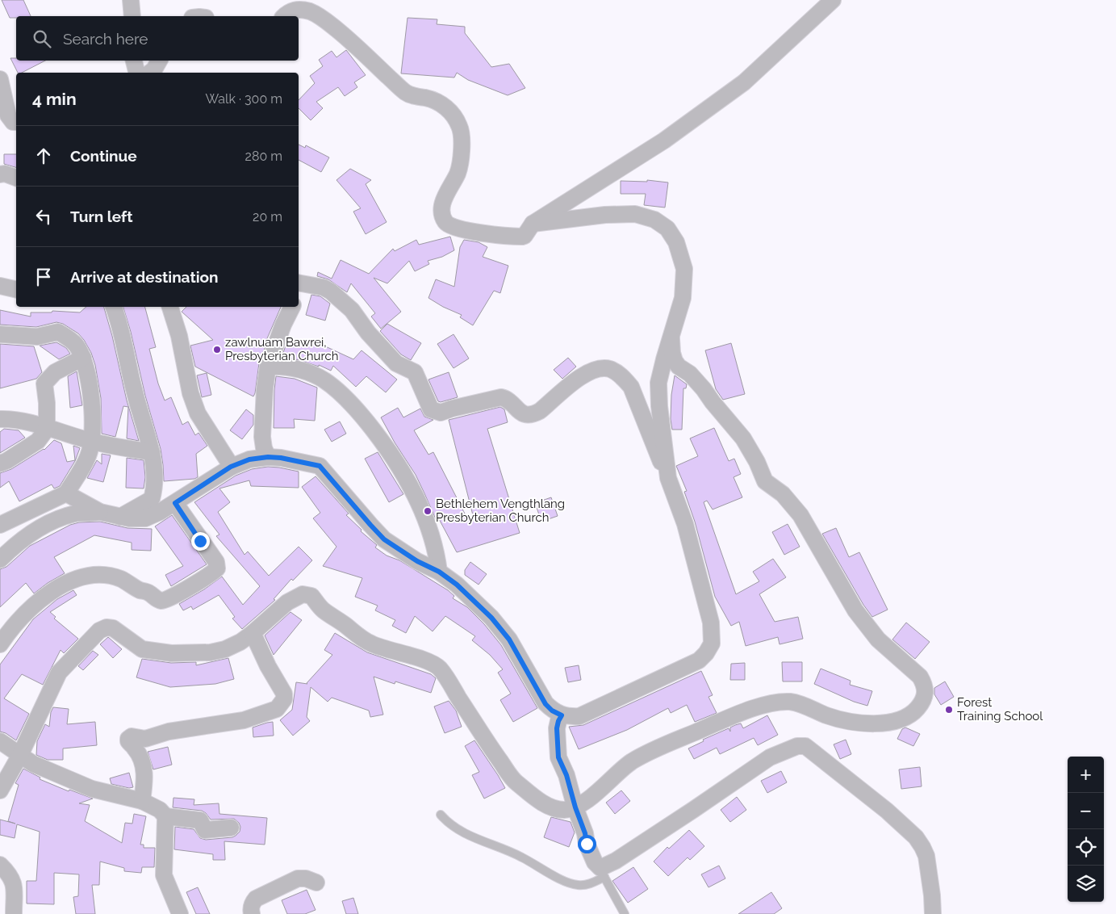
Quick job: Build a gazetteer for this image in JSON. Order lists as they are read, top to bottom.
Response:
{
  "places": ["zawlnuam Bawrei, Presbyterian Church", "Bethlehem Vengthlang Presbyterian Church", "Forest Training School"],
  "page": {
    "search": "Search here",
    "heading": ["4 min", "Walk · 300 m"],
    "list": [
      ["Continue", "280 m"],
      ["Turn left", "20 m"],
      "Arrive at destination"
    ],
    "map_buttons": ["+", "−"]
  }
}
